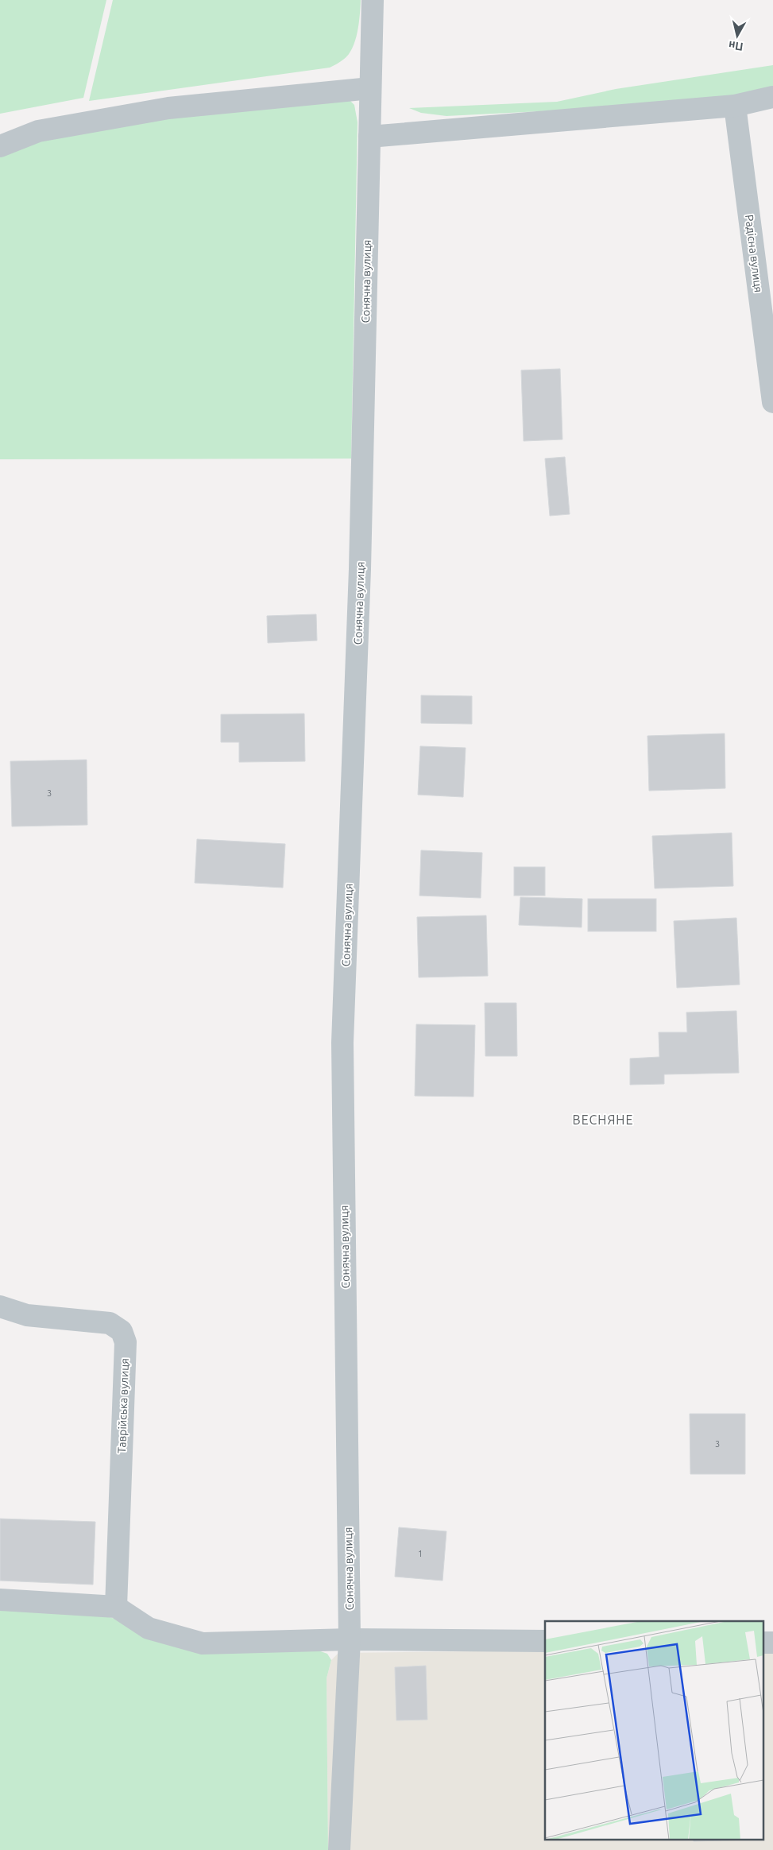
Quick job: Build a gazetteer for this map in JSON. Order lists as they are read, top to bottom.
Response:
{
  "streets": {
    "street": ["Радісна вулиця", "Сонячна вулиця", "Таврійська вулиця"]
  },
  "districts": ["ВЕСНЯНЕ"],
  "house_numbers": ["3", "3", "1"],
  "north": "bottom"
}
